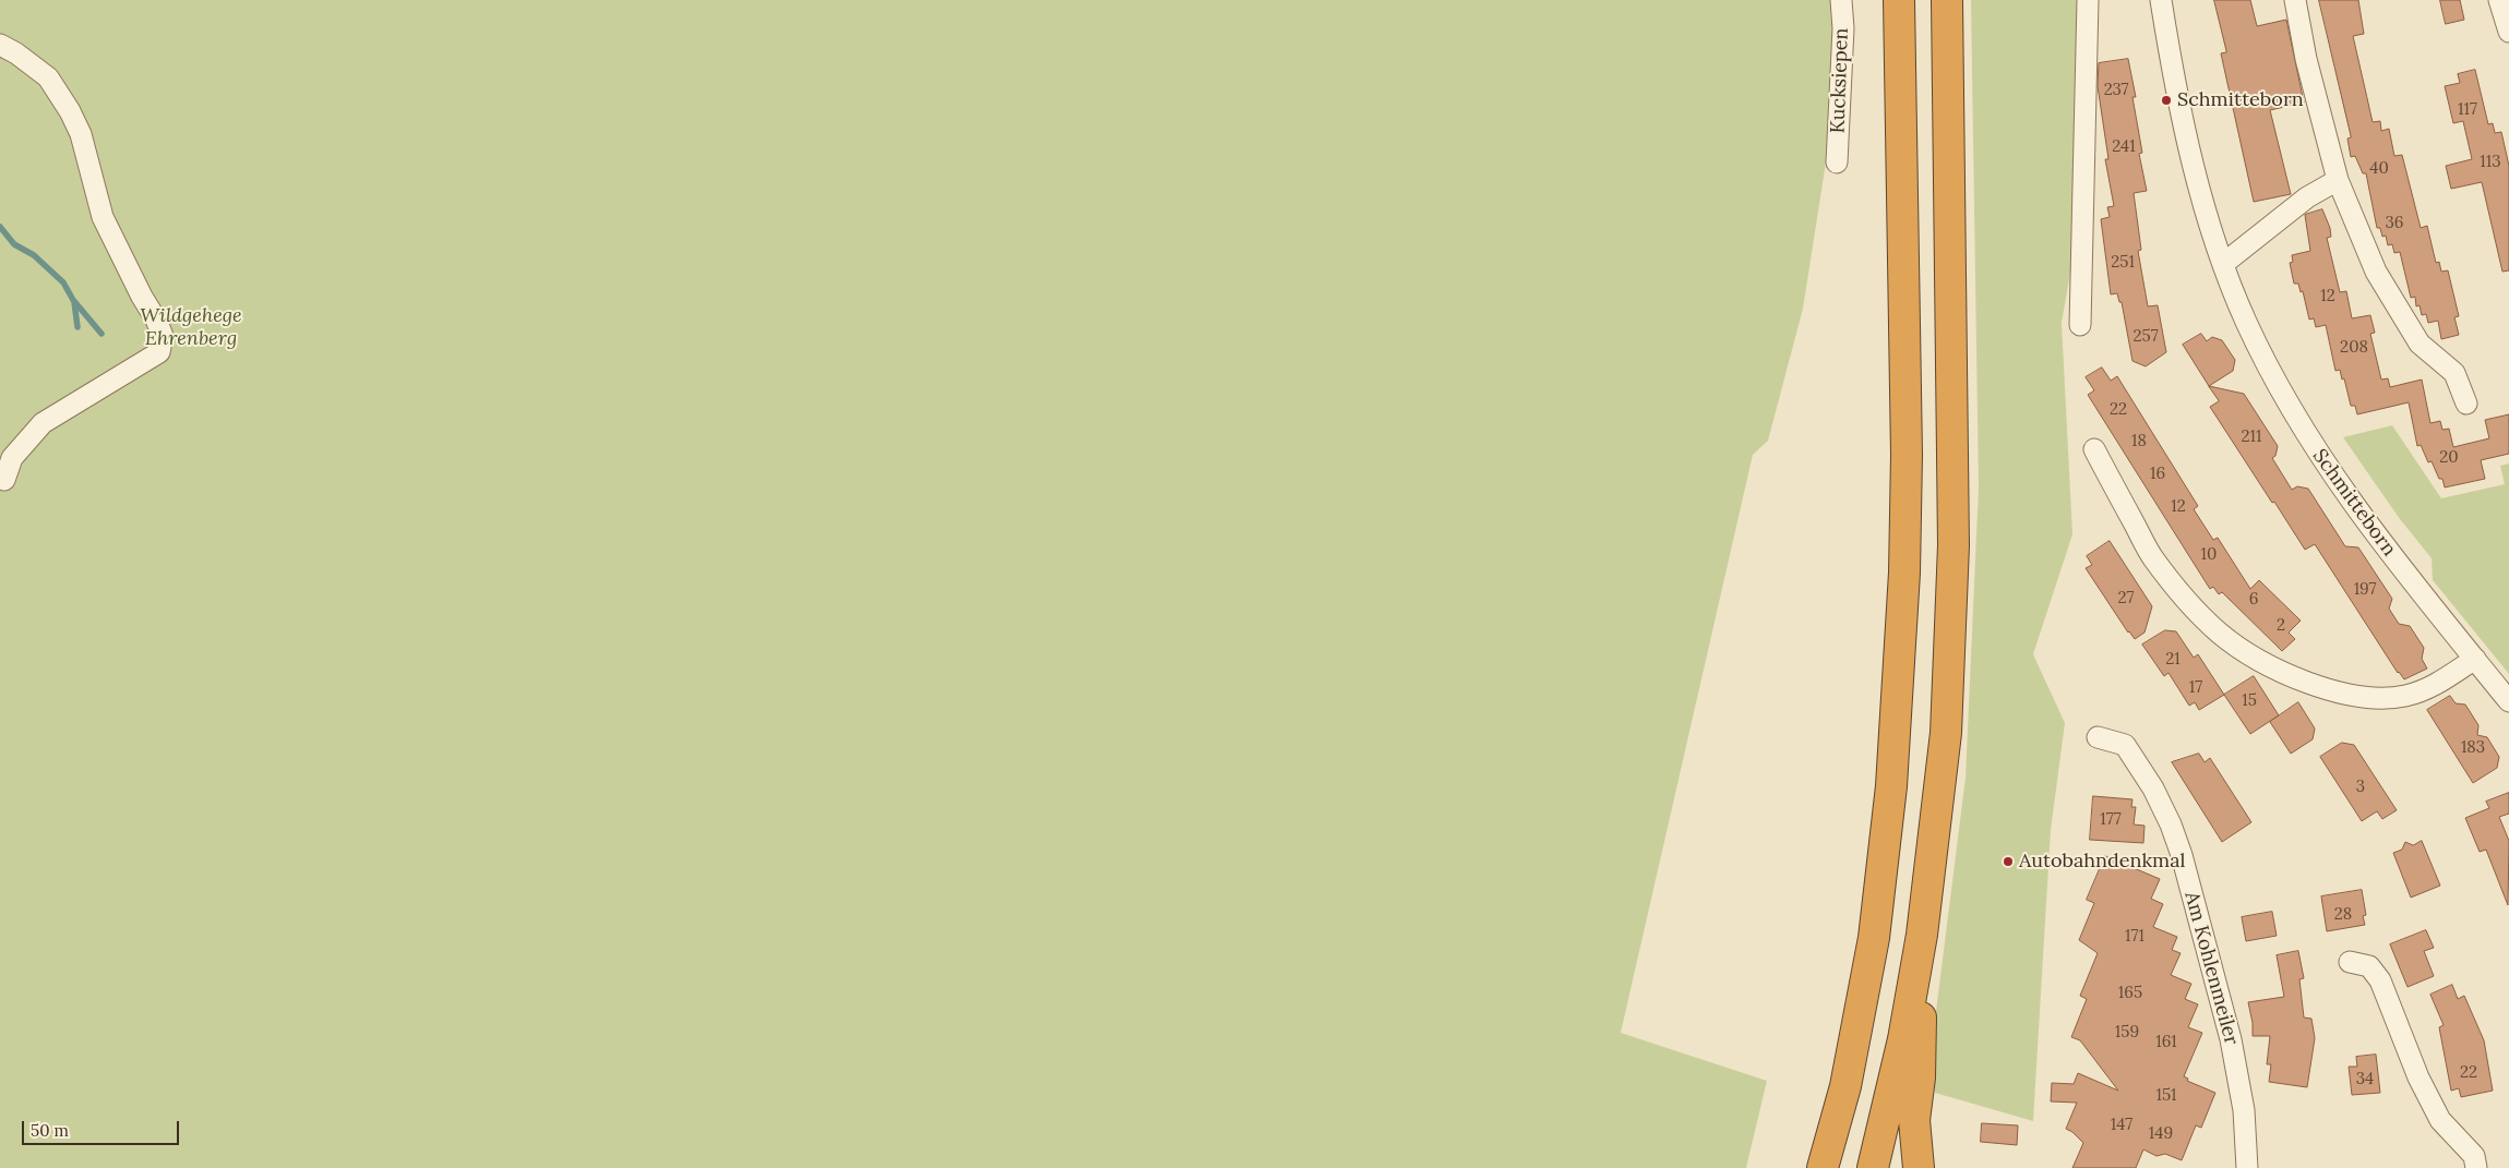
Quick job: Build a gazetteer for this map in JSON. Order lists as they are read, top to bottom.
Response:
{
  "streets": {
    "street": ["Kucksiepen", "Schmitteborn", "Am Kohlenmeiler"]
  },
  "parks": ["Wildgehege Ehrenberg"],
  "places": ["Schmitteborn", "Autobahndenkmal"],
  "house_numbers": [
    "237",
    "117",
    "241",
    "113",
    "40",
    "36",
    "251",
    "12",
    "257",
    "208",
    "22",
    "211",
    "18",
    "20",
    "16",
    "12",
    "10",
    "197",
    "27",
    "6",
    "2",
    "21",
    "17",
    "15",
    "183",
    "3",
    "177",
    "28",
    "171",
    "165",
    "159",
    "161",
    "22",
    "34",
    "151",
    "147",
    "149"
  ],
  "scale_bar": "50 m"
}
